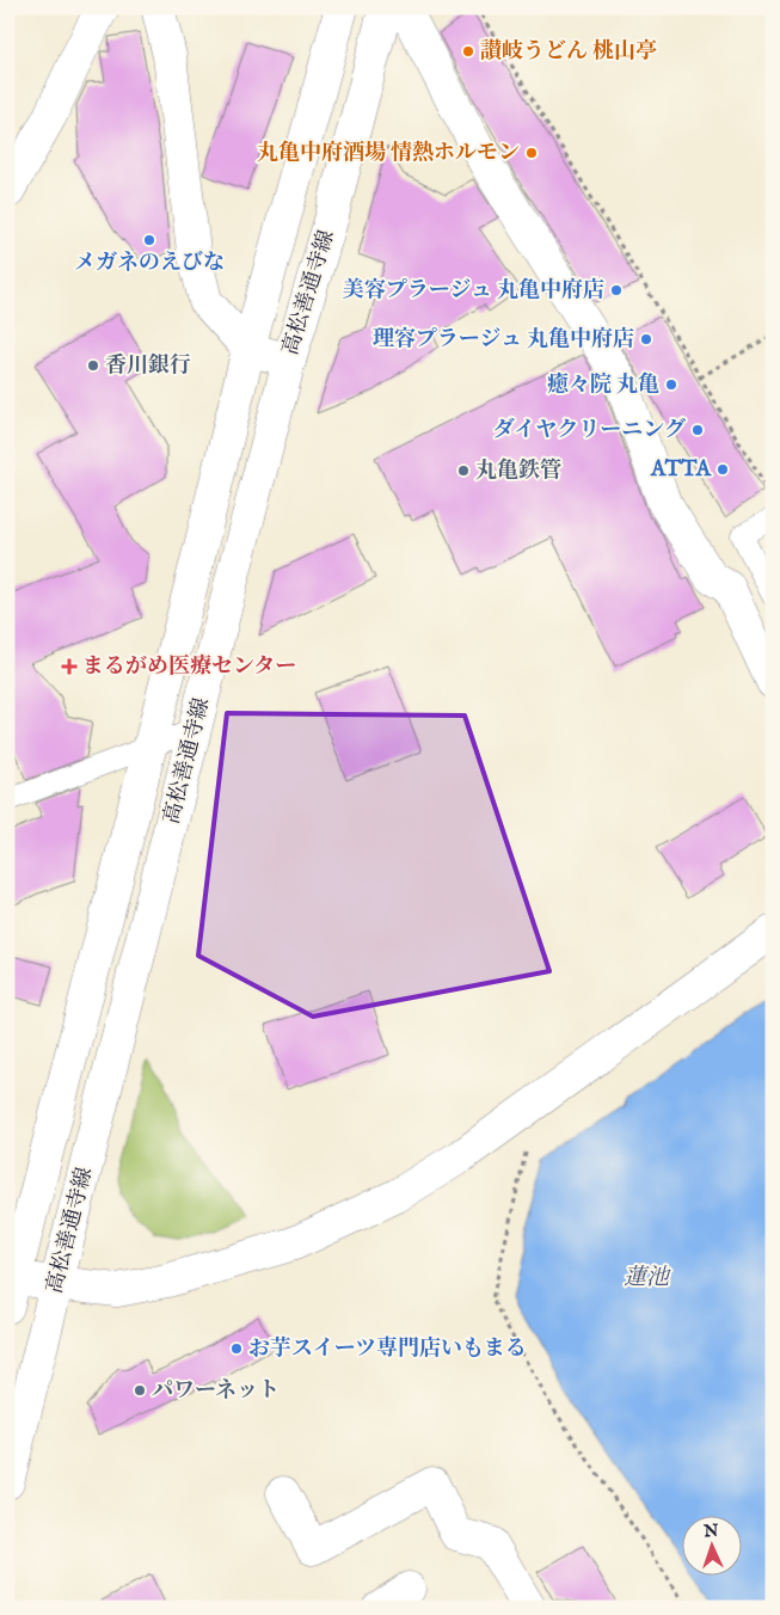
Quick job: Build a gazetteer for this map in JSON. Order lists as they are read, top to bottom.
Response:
{
  "streets": {
    "main road": ["高松善通寺線"]
  },
  "water": ["蓮池"],
  "places": {
    "other": [
      "讃岐うどん 桃山亭",
      "丸亀中府酒場 情熱ホルモン",
      "メガネのえびな",
      "美容プラージュ 丸亀中府店",
      "理容プラージュ 丸亀中府店",
      "香川銀行",
      "癒々院 丸亀",
      "ダイヤクリーニング",
      "ATTA",
      "丸亀鉄管",
      "お芋スイーツ専門店いもまる",
      "パワーネット"
    ],
    "health": ["まるがめ医療センター"]
  },
  "north": "top"
}
